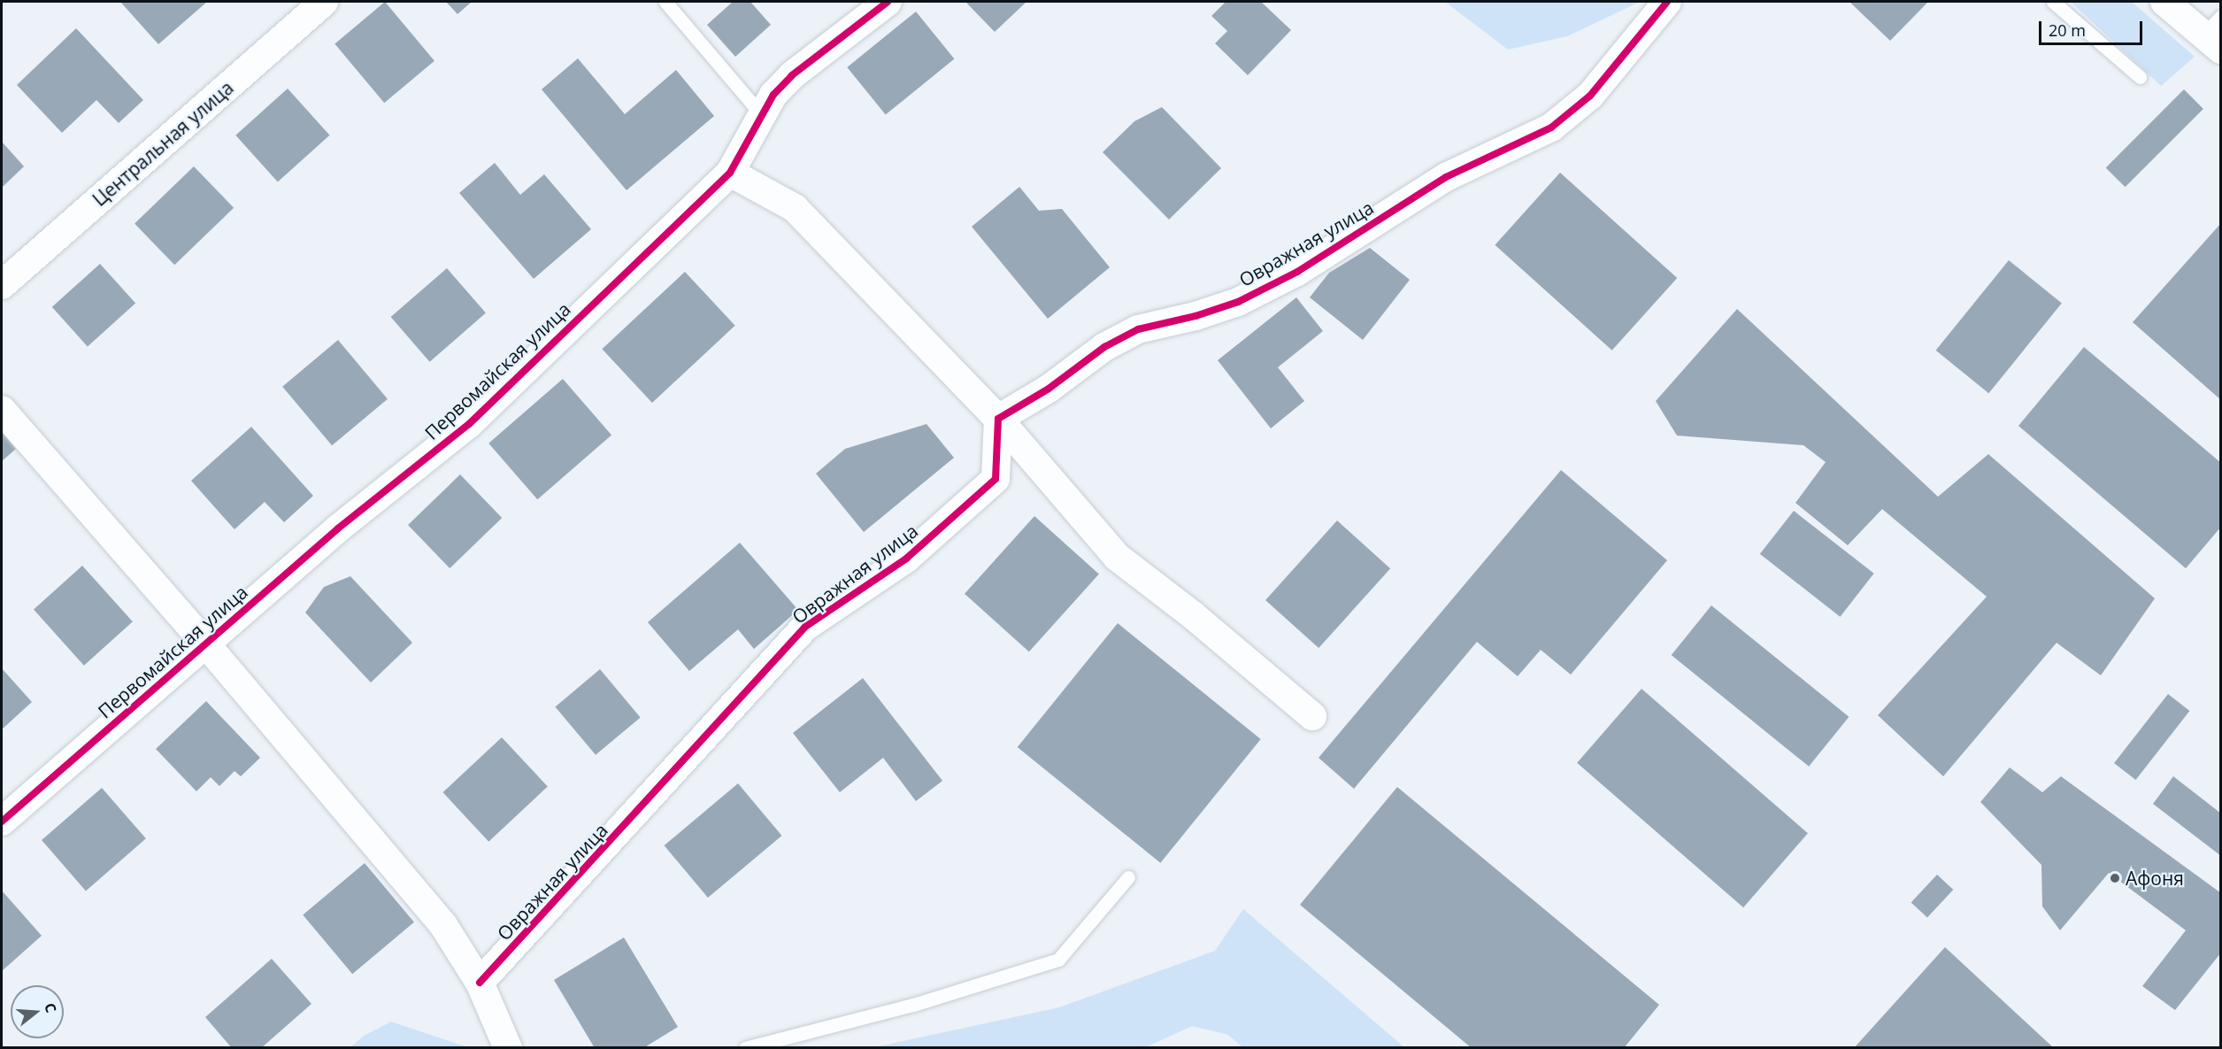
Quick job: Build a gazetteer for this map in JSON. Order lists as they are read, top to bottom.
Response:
{
  "streets": {
    "street": ["Центральная улица", "Овражная улица", "Первомайская улица"]
  },
  "places": ["Афоня"],
  "scale_bar": "20 m",
  "north": "right"
}
